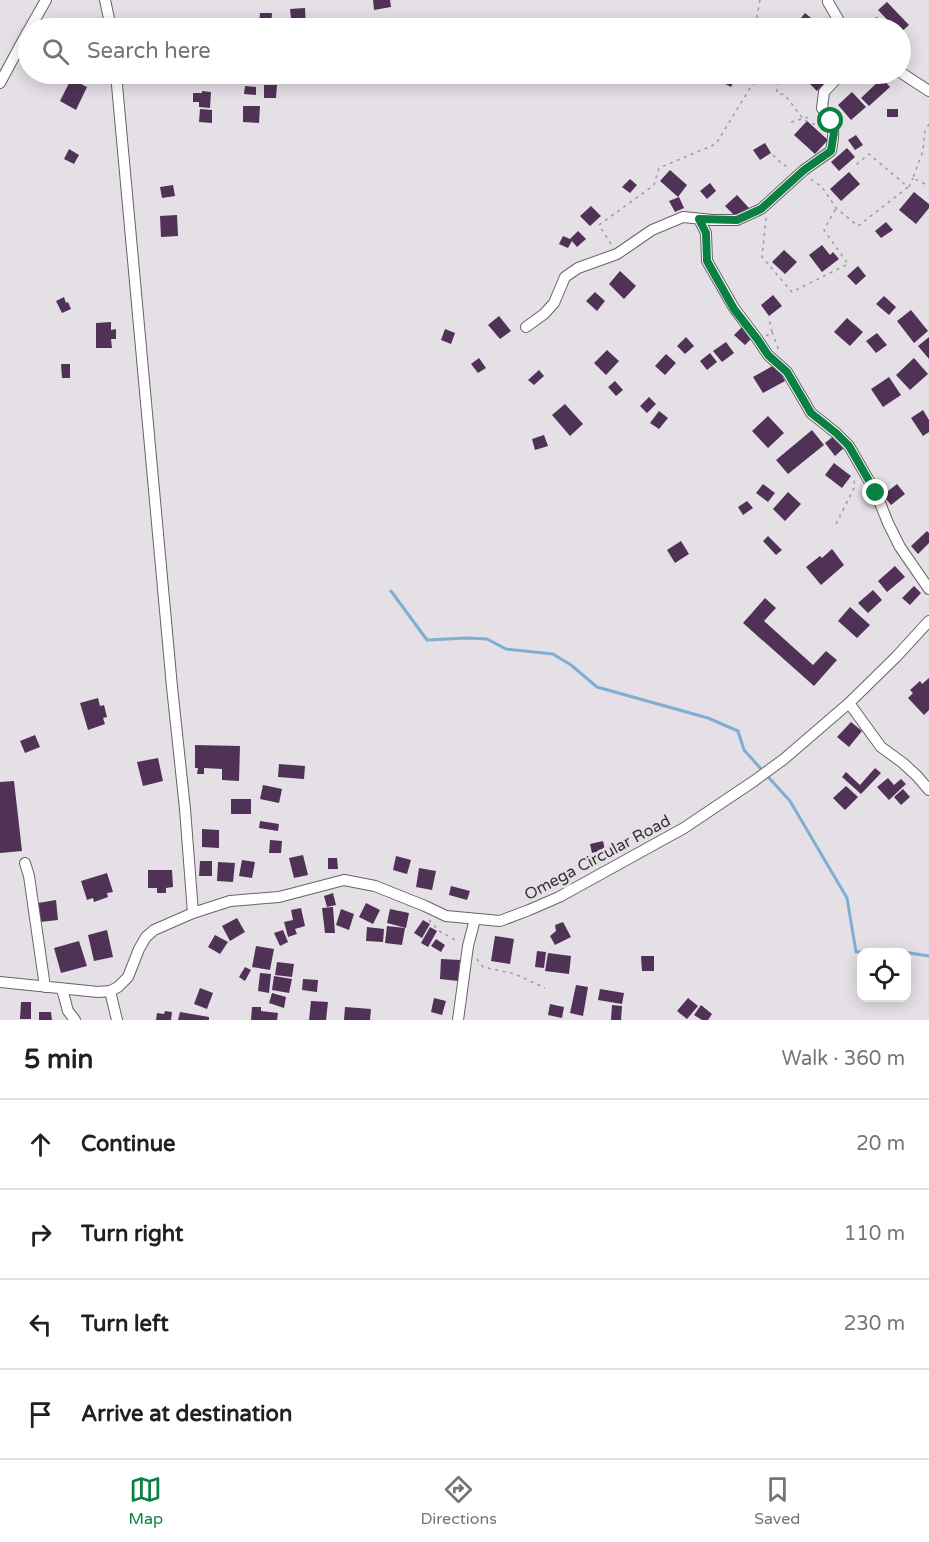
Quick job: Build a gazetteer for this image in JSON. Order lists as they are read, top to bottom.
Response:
{
  "streets": {
    "street": ["Omega Circular Road"]
  },
  "page": {
    "search": "Search here",
    "heading": ["5 min", "Walk · 360 m"],
    "list": [
      ["Continue", "20 m"],
      ["Turn right", "110 m"],
      ["Turn left", "230 m"],
      "Arrive at destination"
    ],
    "nav": ["Map", "Directions", "Saved"]
  }
}
